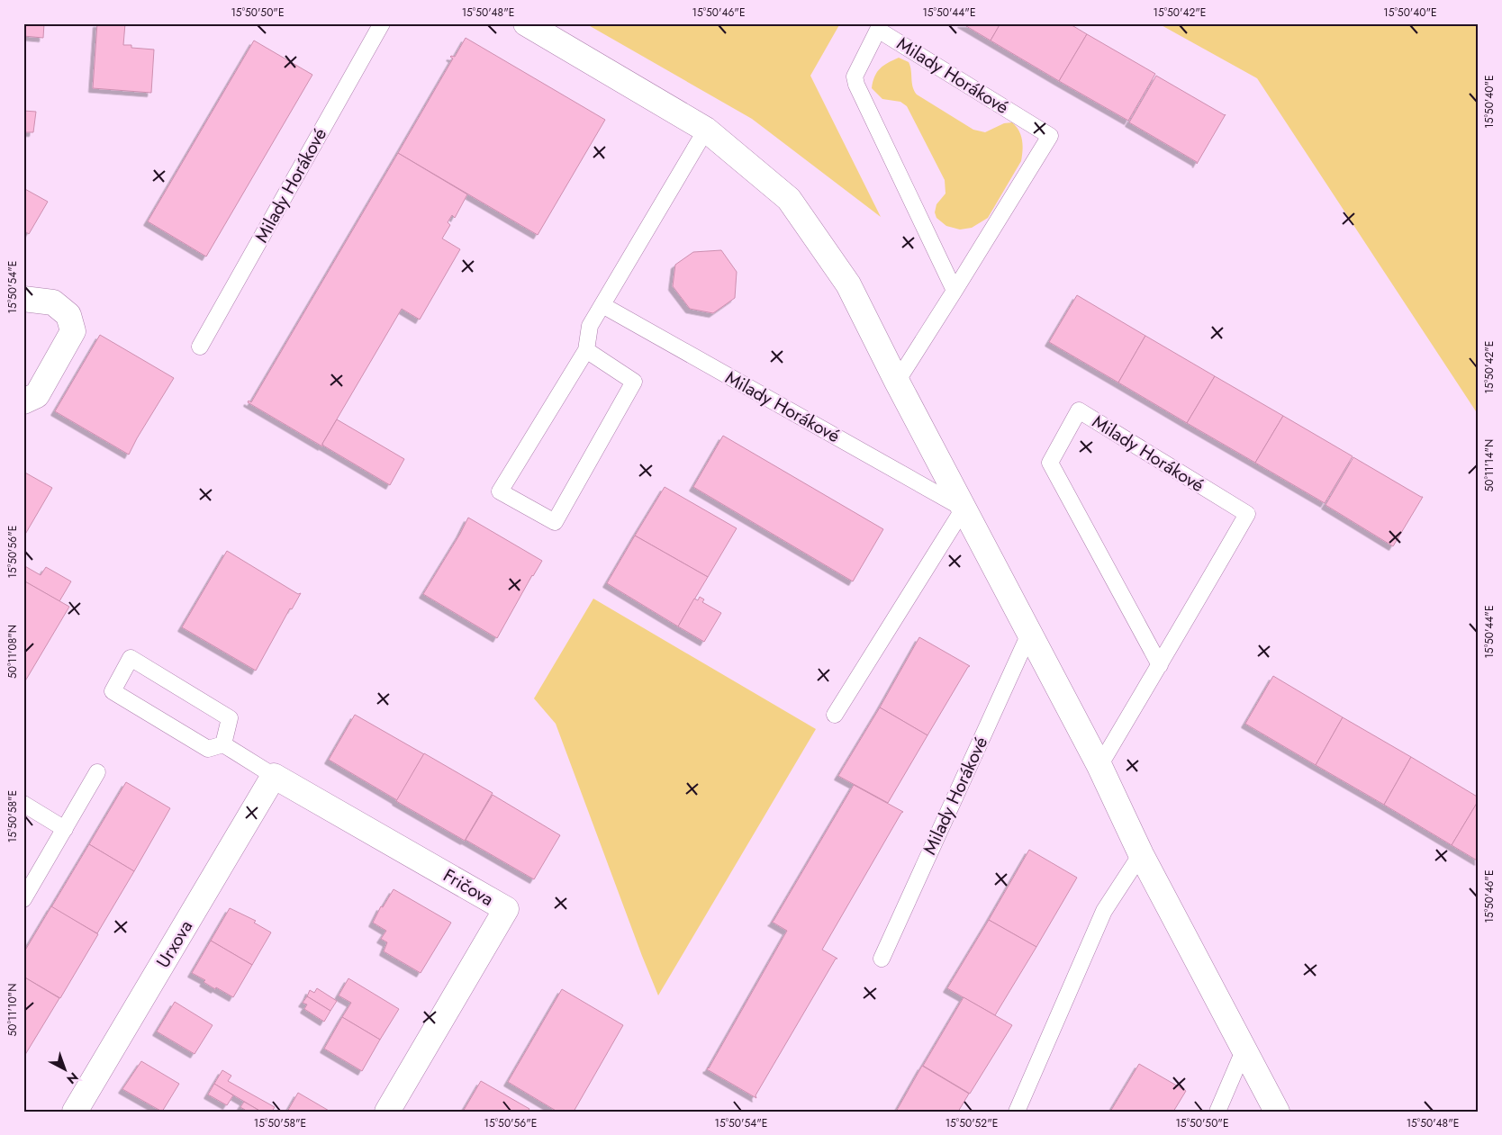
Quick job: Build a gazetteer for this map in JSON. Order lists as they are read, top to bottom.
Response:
{
  "streets": {
    "street": ["Fričova", "Urxova"],
    "lane": ["Milady Horákové"]
  },
  "crossings": [
    ["Fričova", "Urxova"]
  ],
  "north": "bottom right",
  "coordinates": [
    "15°50'50\"E",
    "15°50'48\"E",
    "15°50'46\"E",
    "15°50'44\"E",
    "15°50'42\"E",
    "15°50'40\"E",
    "15°50'54\"E",
    "50°11'14\"N",
    "15°50'56\"E",
    "50°11'08\"N",
    "15°50'58\"E",
    "50°11'10\"N",
    "15°50'52\"E"
  ]
}
